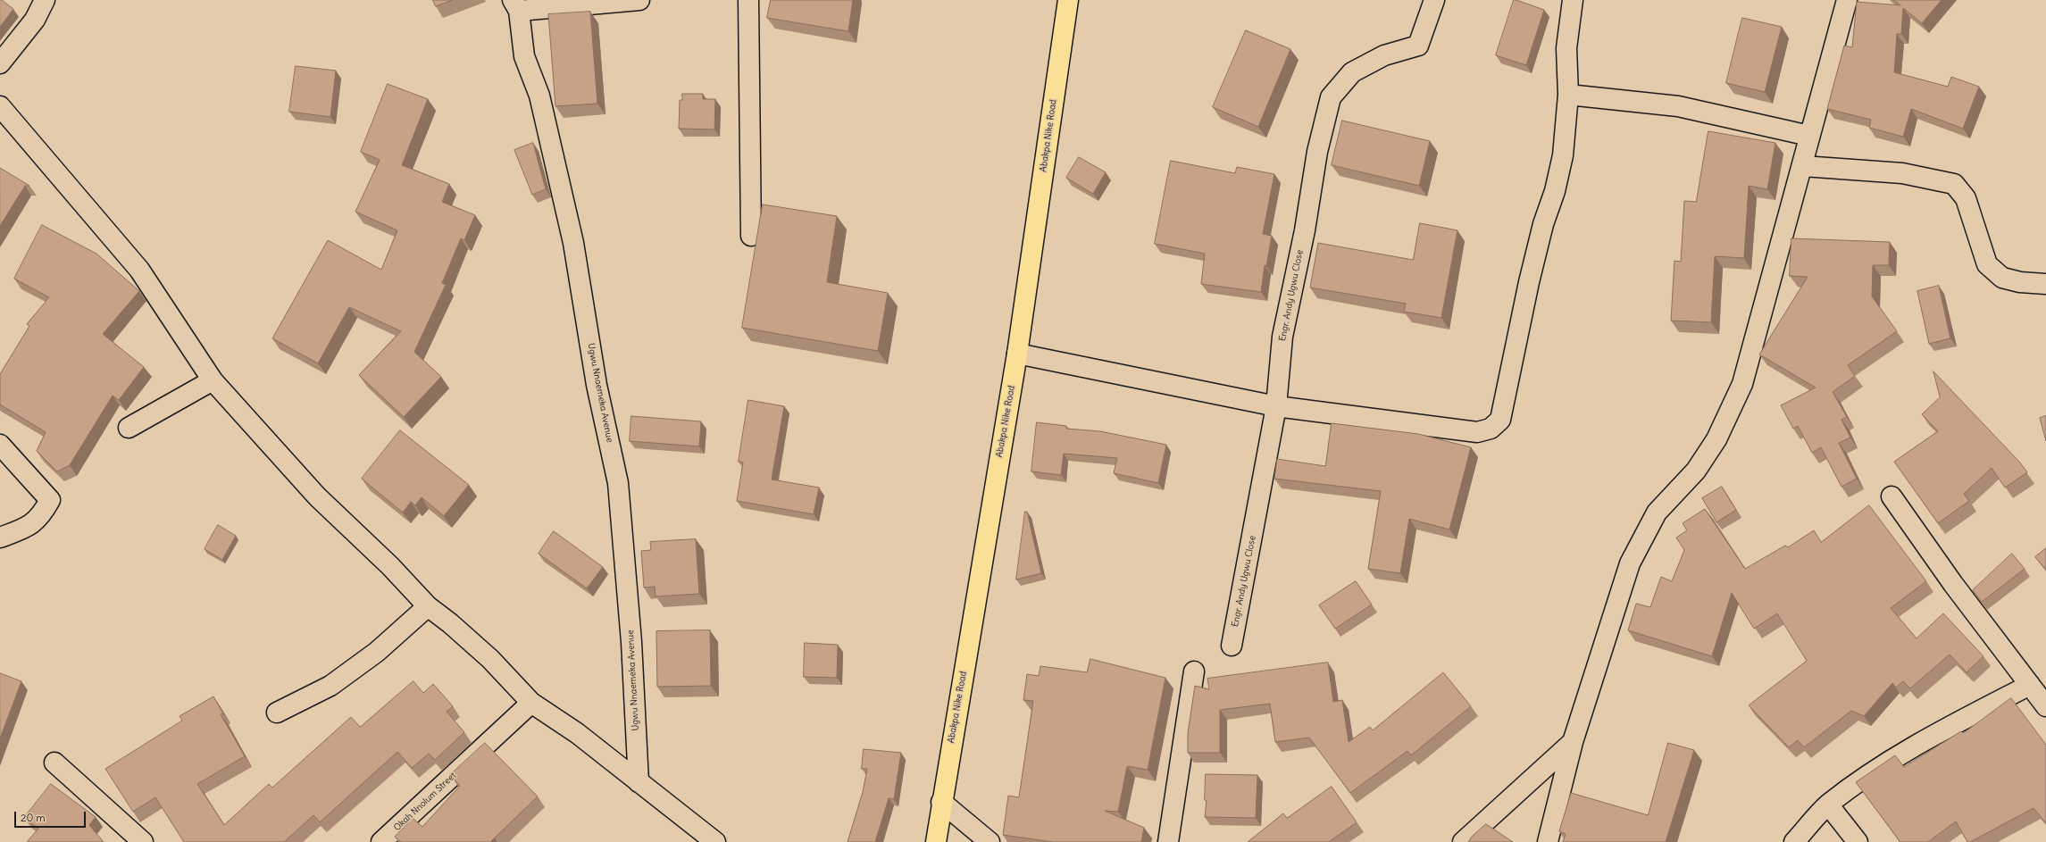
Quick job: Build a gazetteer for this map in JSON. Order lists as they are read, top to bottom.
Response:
{
  "streets": {
    "main road": ["Abakpa Nike Road"],
    "street": ["Engr. Andy Ugwu Close", "Ugwu Nnaemeka Avenue", "Okah Nnolum Street"]
  },
  "scale_bar": "20 m"
}
